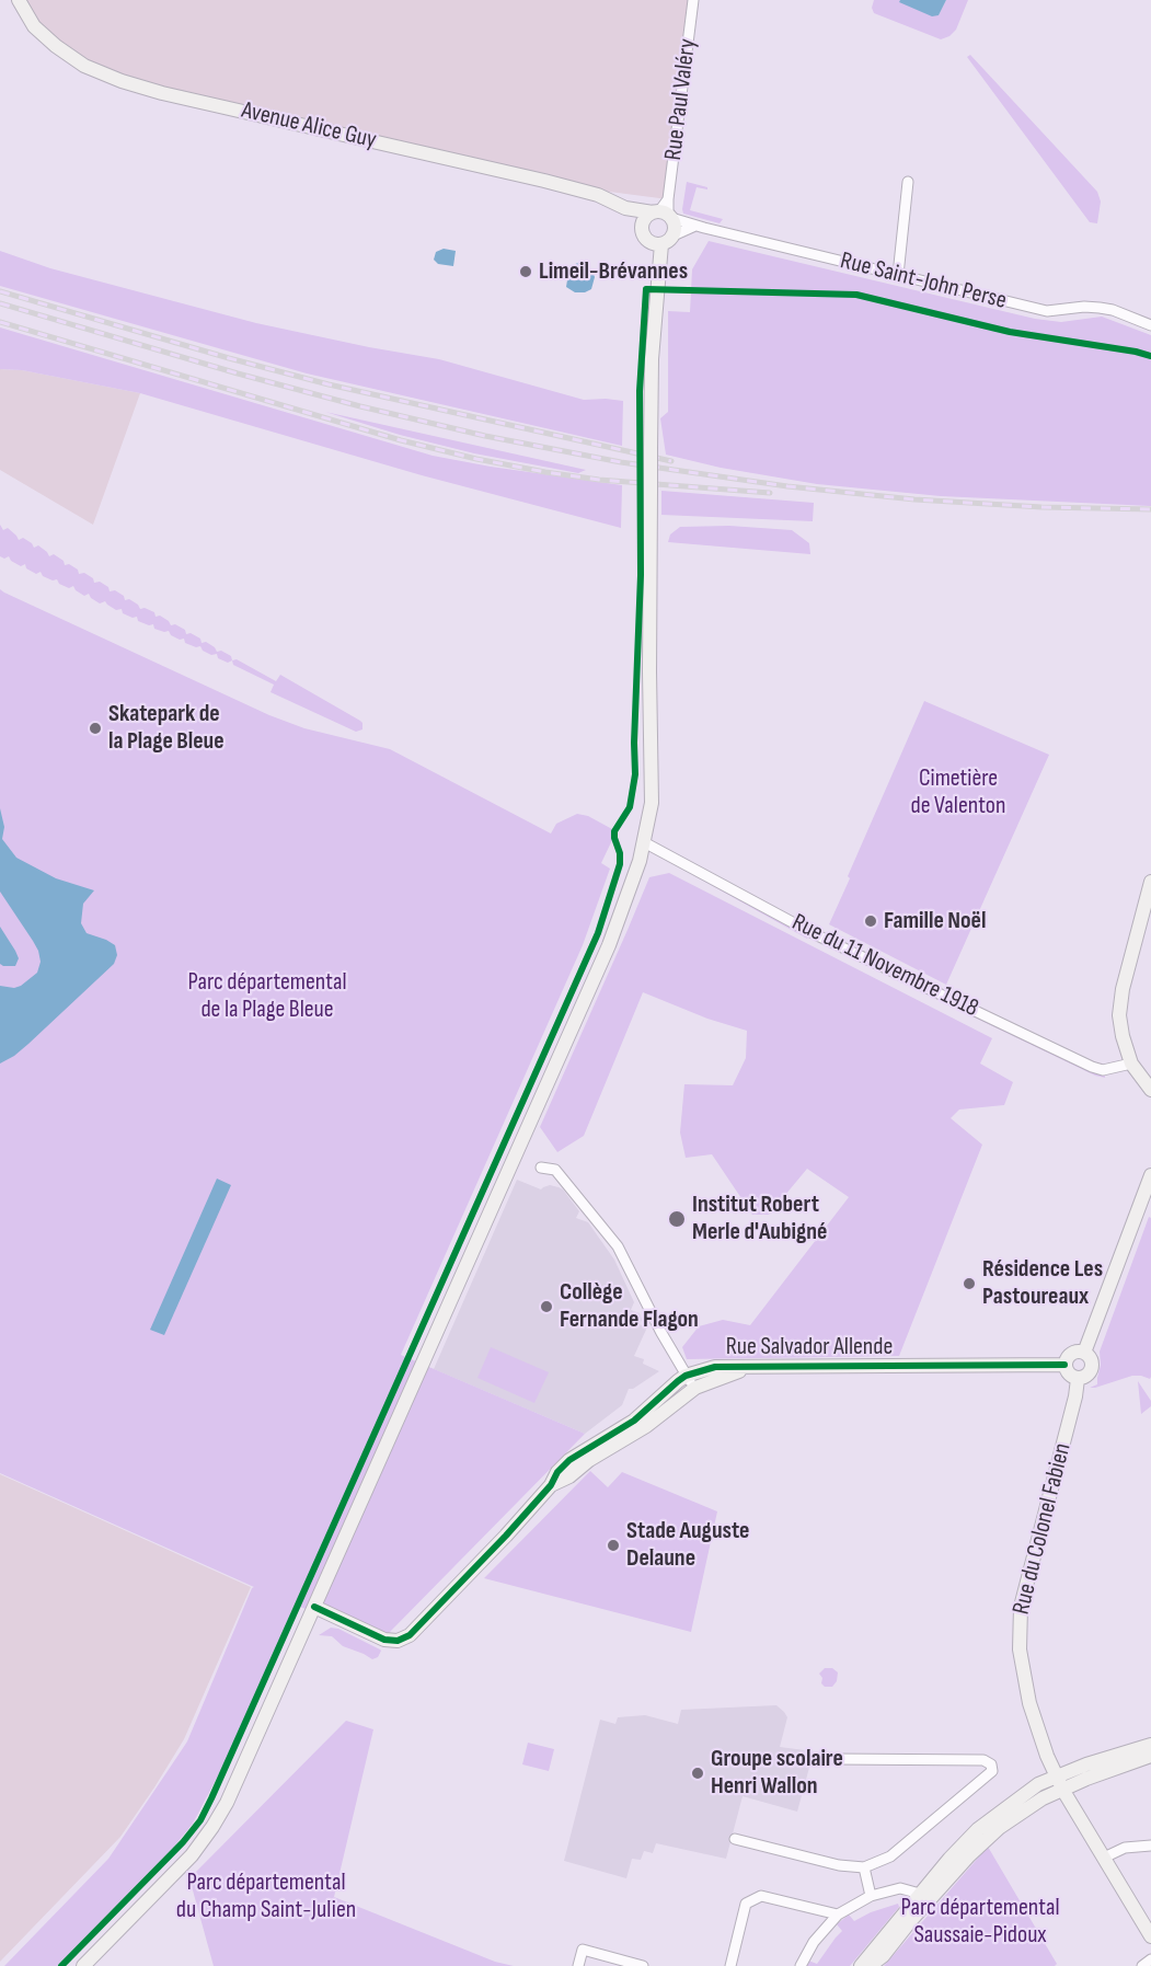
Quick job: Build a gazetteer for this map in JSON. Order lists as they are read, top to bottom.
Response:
{
  "streets": {
    "main road": ["Avenue Alice Guy", "Rue Salvador Allende", "Rue du Colonel Fabien"],
    "street": ["Rue Paul Valéry", "Rue Saint-John Perse", "Rue du 11 Novembre 1918"]
  },
  "crossings": [
    ["Rue Paul Valéry", "Avenue Alice Guy"],
    ["Rue Paul Valéry", "Rue Saint-John Perse"],
    ["Avenue Alice Guy", "Rue Saint-John Perse"],
    ["Rue Salvador Allende", "Rue du Colonel Fabien"]
  ],
  "parks": [
    "Cimetière de Valenton",
    "Parc départemental de la Plage Bleue",
    "Parc départemental du Champ Saint-Julien",
    "Parc départemental Saussaie-Pidoux"
  ],
  "places": [
    "Limeil-Brévannes",
    "Skatepark de la Plage Bleue",
    "Famille Noël",
    "Institut Robert Merle d'Aubigné",
    "Résidence Les Pastoureaux",
    "Collège Fernande Flagon",
    "Stade Auguste Delaune",
    "Groupe scolaire Henri Wallon"
  ]
}
